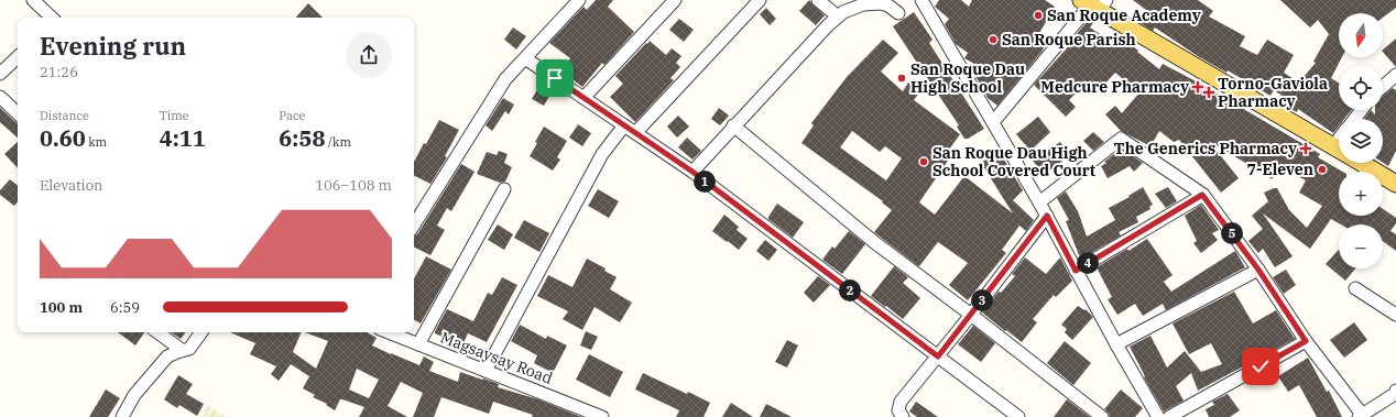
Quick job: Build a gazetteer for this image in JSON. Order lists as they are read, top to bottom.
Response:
{
  "streets": {
    "street": ["Magsaysay Road"]
  },
  "places": {
    "other": [
      "San Roque Academy",
      "San Roque Parish",
      "San Roque Dau High School",
      "San Roque Dau High School Covered Court",
      "7-Eleven"
    ],
    "health": ["Medcure Pharmacy", "Torno-Gaviola Pharmacy", "The Generics Pharmacy"]
  },
  "north": "bottom",
  "page": {
    "map_buttons": ["+", "−"],
    "heading": ["Evening run", "21:26"],
    "stats": [
      ["Distance", "0.60 km"],
      ["Time", "4:11"],
      ["Pace", "6:58 /km"]
    ],
    "chart": ["Elevation", "106–108 m"],
    "pins": [
      "1",
      "5",
      "4",
      "2",
      "3"
    ],
    "list": [
      {
        "name": "100 m",
        "note": "6:59"
      }
    ]
  }
}
